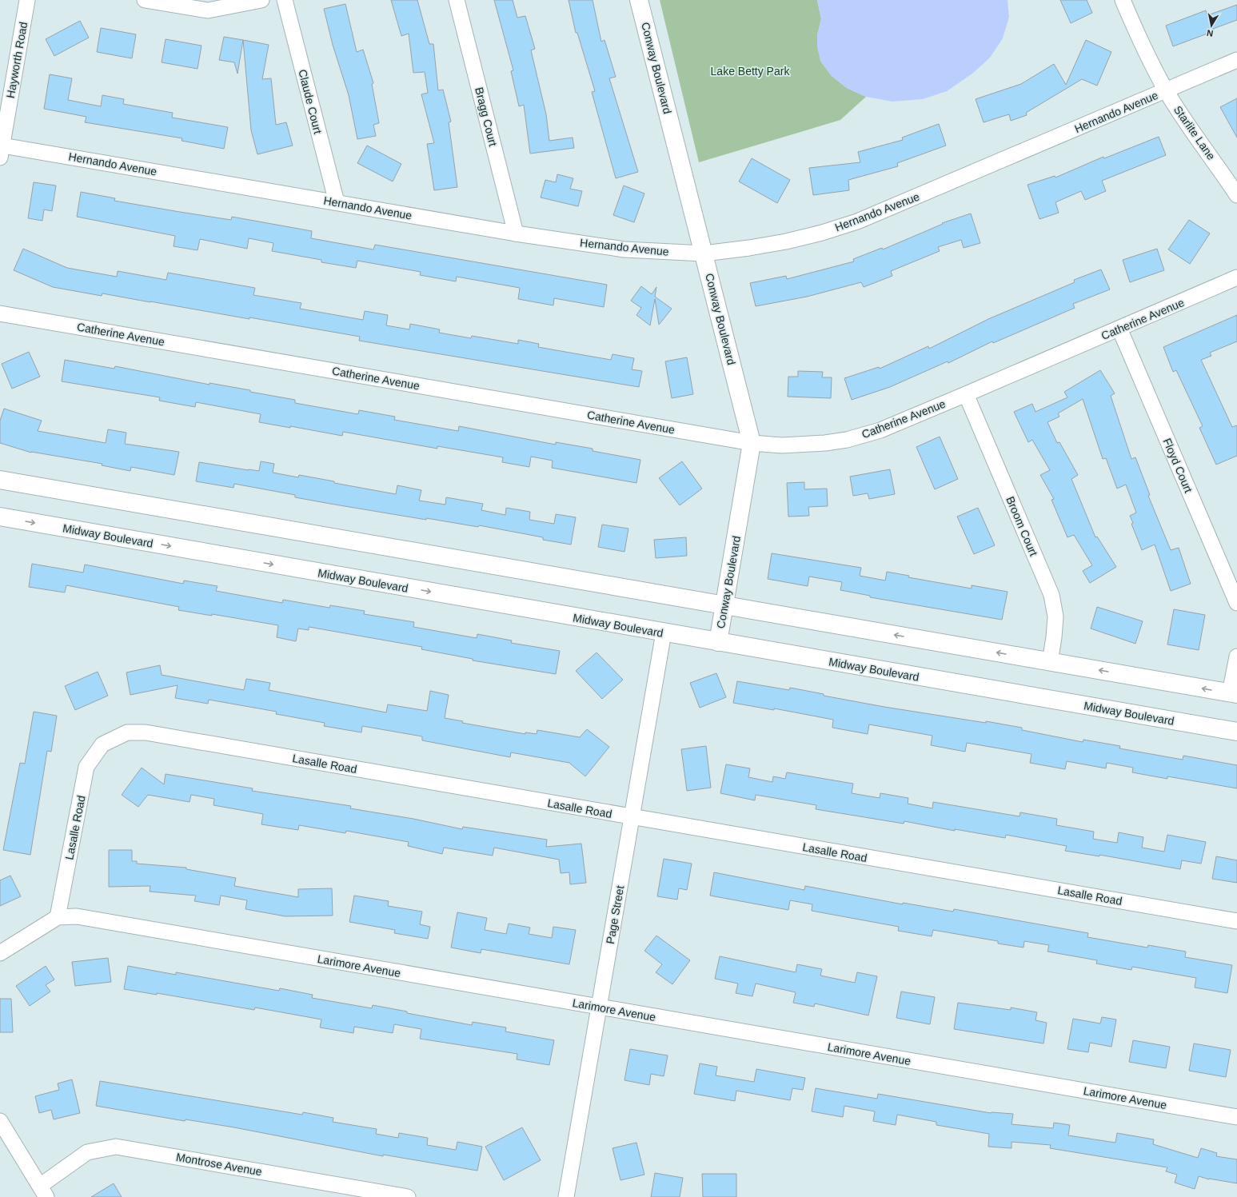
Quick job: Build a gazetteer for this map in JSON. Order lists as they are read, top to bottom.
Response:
{
  "streets": {
    "street": [
      "Hayworth Road",
      "Conway Boulevard",
      "Claude Court",
      "Hernando Avenue",
      "Bragg Court",
      "Starlite Lane",
      "Catherine Avenue",
      "Floyd Court",
      "Broom Court",
      "Midway Boulevard",
      "Lasalle Road",
      "Page Street",
      "Larimore Avenue",
      "Montrose Avenue"
    ]
  },
  "crossings": [
    ["Hayworth Road", "Hernando Avenue"],
    ["Conway Boulevard", "Hernando Avenue"],
    ["Conway Boulevard", "Catherine Avenue"],
    ["Conway Boulevard", "Midway Boulevard"],
    ["Claude Court", "Hernando Avenue"],
    ["Hernando Avenue", "Bragg Court"],
    ["Hernando Avenue", "Starlite Lane"],
    ["Catherine Avenue", "Floyd Court"],
    ["Catherine Avenue", "Broom Court"],
    ["Midway Boulevard", "Page Street"],
    ["Lasalle Road", "Page Street"],
    ["Lasalle Road", "Larimore Avenue"],
    ["Page Street", "Larimore Avenue"]
  ],
  "parks": ["Lake Betty Park"],
  "north": "bottom"
}
